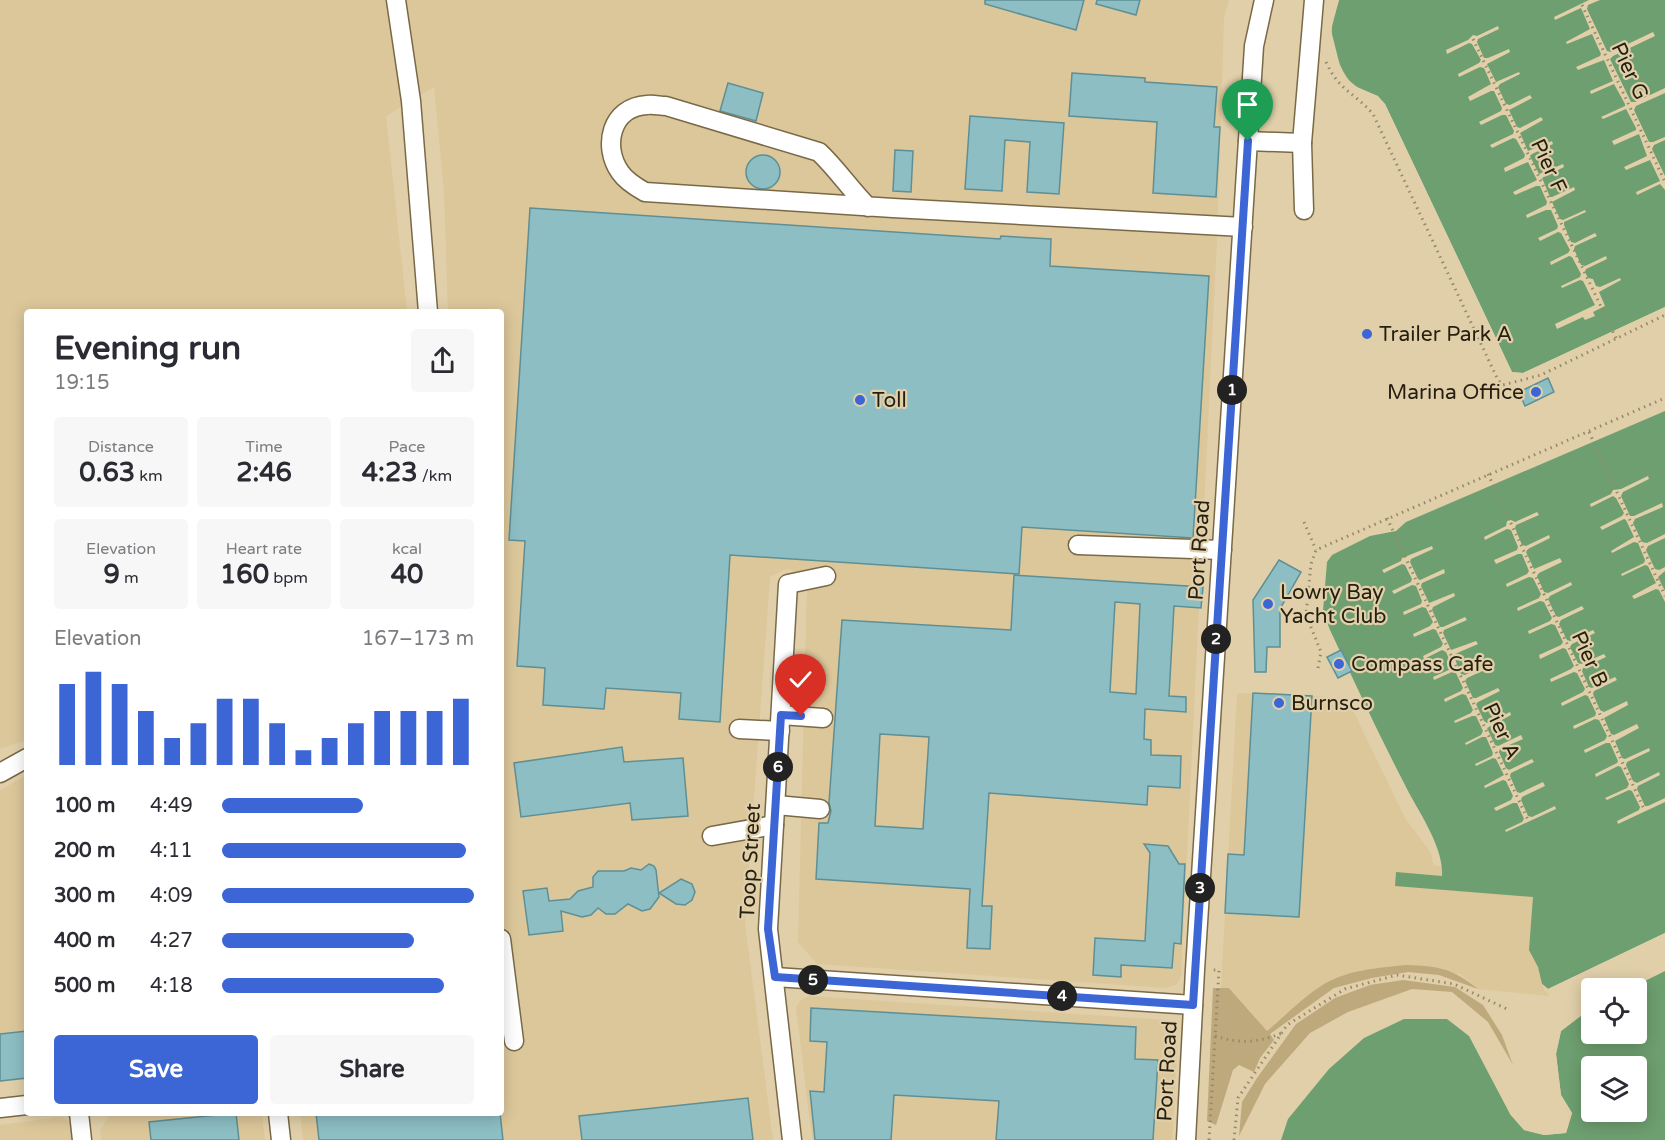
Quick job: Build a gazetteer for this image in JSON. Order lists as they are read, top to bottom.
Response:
{
  "streets": {
    "street": ["Port Road", "Toop Street"],
    "path": [
      "Pier G",
      "Pier F",
      "Pier B",
      "Pier A"
    ]
  },
  "places": [
    "Trailer Park A",
    "Marina Office",
    "Toll",
    "Lowry Bay Yacht Club",
    "Compass Cafe",
    "Burnsco"
  ],
  "page": {
    "heading": ["Evening run", "19:15"],
    "pins": [
      "1",
      "2",
      "6",
      "3",
      "5",
      "4"
    ],
    "stats": [
      ["Distance", "0.63 km"],
      ["Time", "2:46"],
      ["Pace", "4:23 /km"],
      ["Elevation", "9 m"],
      ["Heart rate", "160 bpm"],
      ["kcal", "40"]
    ],
    "chart": ["Elevation", "167–173 m"],
    "list": [
      {
        "name": "100 m",
        "note": "4:49"
      },
      {
        "name": "200 m",
        "note": "4:11"
      },
      {
        "name": "300 m",
        "note": "4:09"
      },
      {
        "name": "400 m",
        "note": "4:27"
      },
      {
        "name": "500 m",
        "note": "4:18"
      }
    ],
    "buttons": ["Save", "Share"]
  }
}
